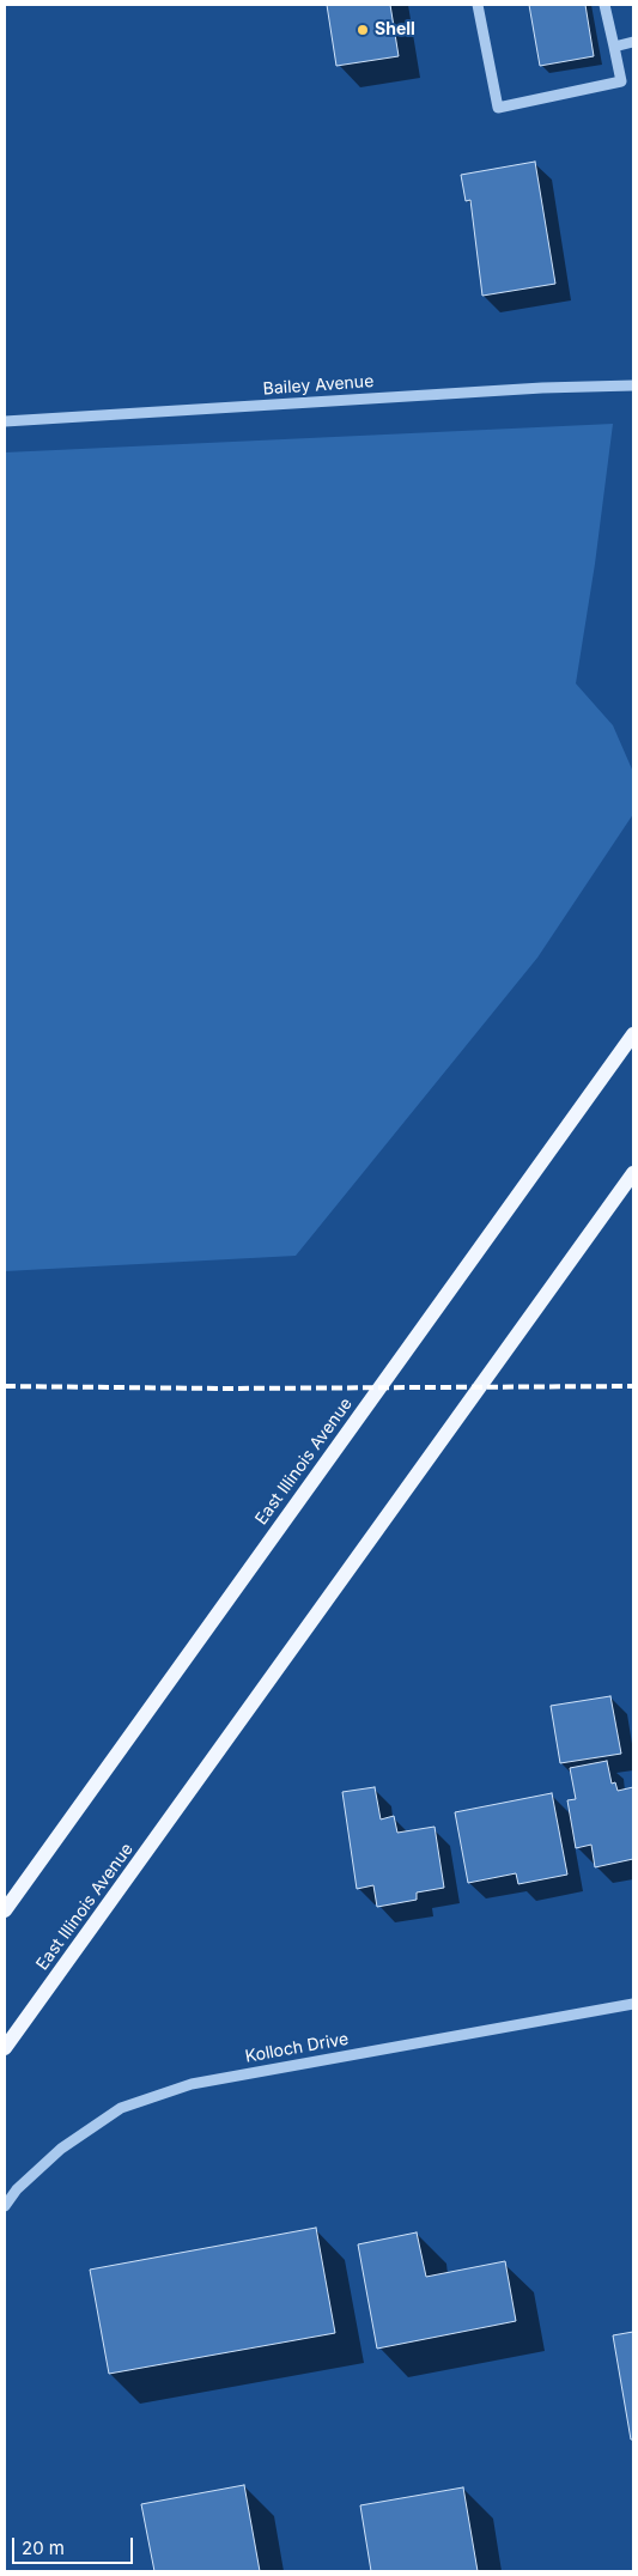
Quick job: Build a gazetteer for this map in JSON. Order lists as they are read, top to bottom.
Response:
{
  "streets": {
    "main road": ["East Illinois Avenue"],
    "street": ["Bailey Avenue", "Kolloch Drive"]
  },
  "places": ["Shell"],
  "scale_bar": "20 m"
}
